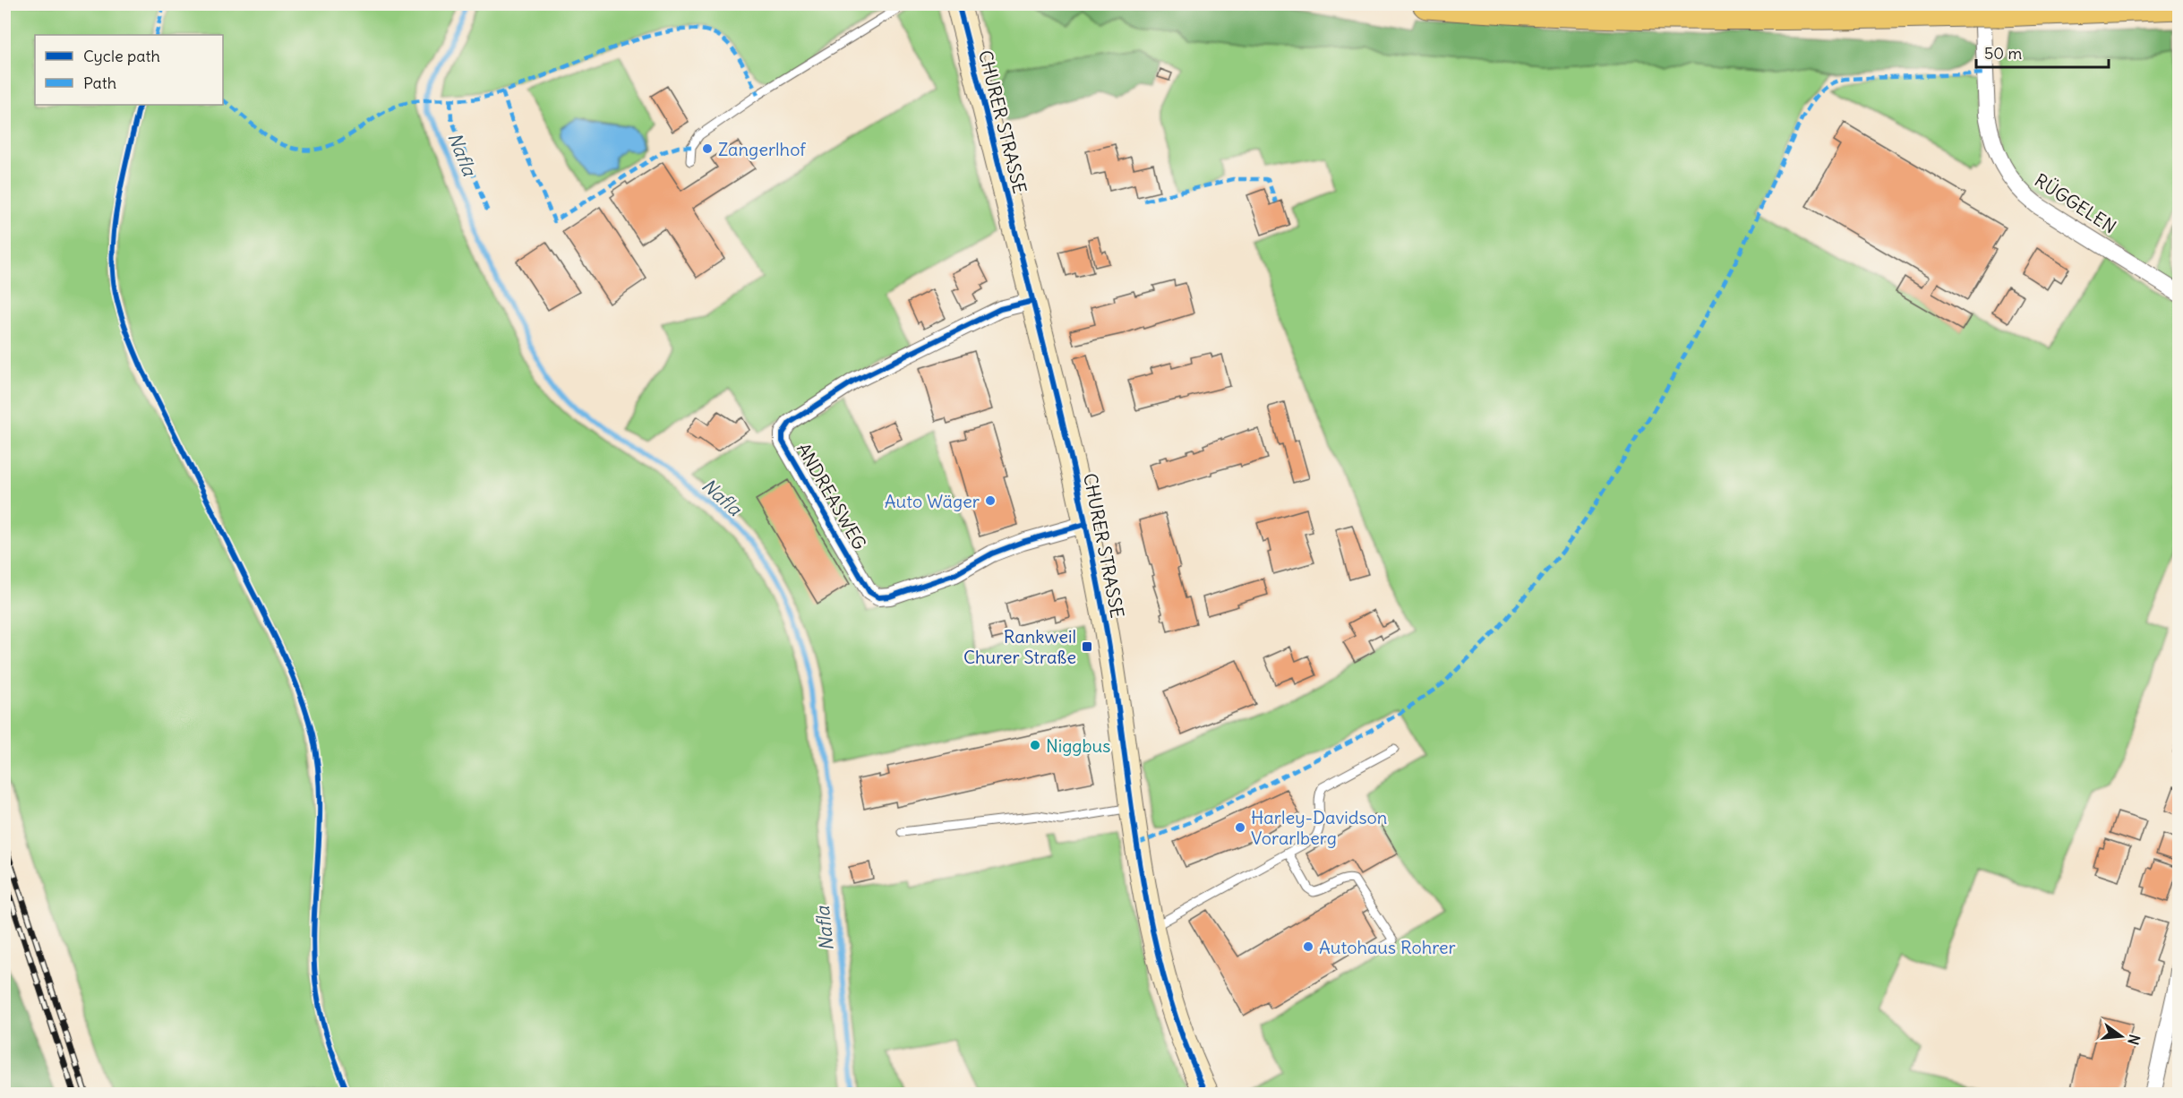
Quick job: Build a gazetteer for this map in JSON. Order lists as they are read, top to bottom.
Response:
{
  "streets": {
    "main road": ["CHURER STRASSE"],
    "street": ["RÜGGELEN", "ANDREASWEG"]
  },
  "crossings": [
    ["CHURER STRASSE", "ANDREASWEG"]
  ],
  "water": ["Nafla"],
  "places": {
    "other": [
      "Zangerlhof",
      "Auto Wäger",
      "Niggbus",
      "Harley-Davidson Vorarlberg",
      "Autohaus Rohrer"
    ],
    "transit": ["Rankweil Churer Straße"]
  },
  "legend": ["Cycle path", "Path"],
  "scale_bar": "50 m",
  "north": "right"
}
